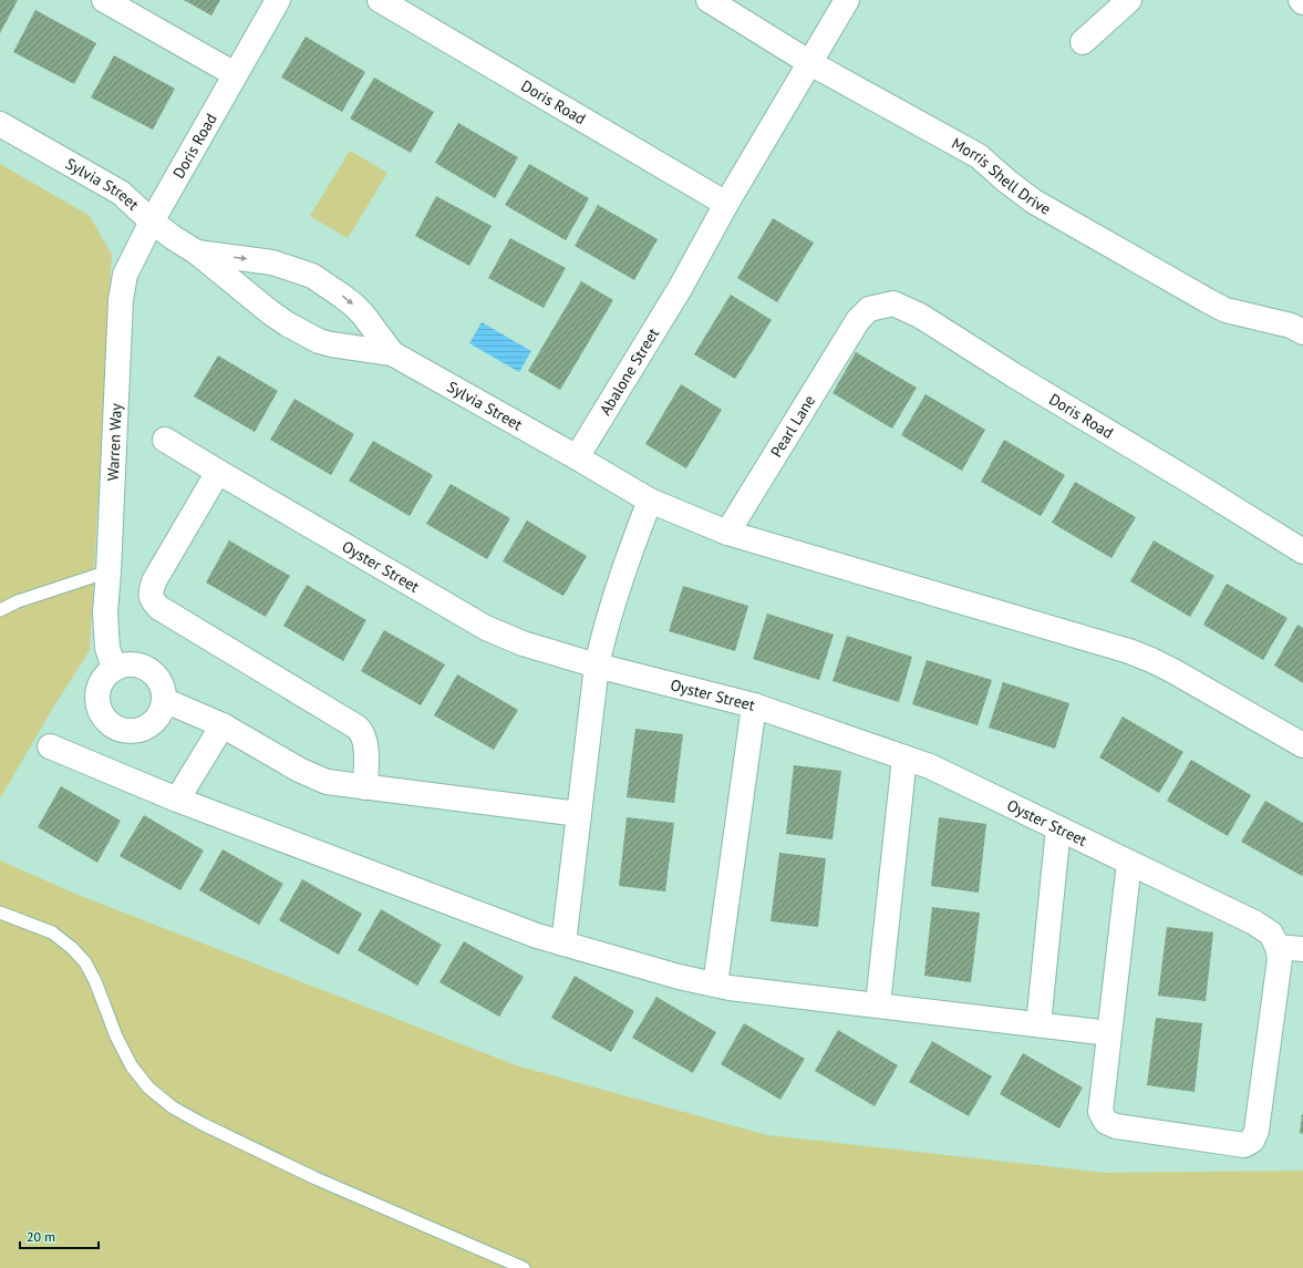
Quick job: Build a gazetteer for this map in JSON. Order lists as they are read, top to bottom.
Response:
{
  "streets": {
    "street": [
      "Doris Road",
      "Morris Shell Drive",
      "Sylvia Street",
      "Abalone Street",
      "Pearl Lane",
      "Warren Way",
      "Oyster Street"
    ]
  },
  "crossings": [
    ["Doris Road", "Sylvia Street"],
    ["Doris Road", "Abalone Street"],
    ["Doris Road", "Pearl Lane"],
    ["Doris Road", "Warren Way"],
    ["Morris Shell Drive", "Abalone Street"],
    ["Sylvia Street", "Abalone Street"],
    ["Sylvia Street", "Warren Way"]
  ],
  "scale_bar": "20 m"
}
